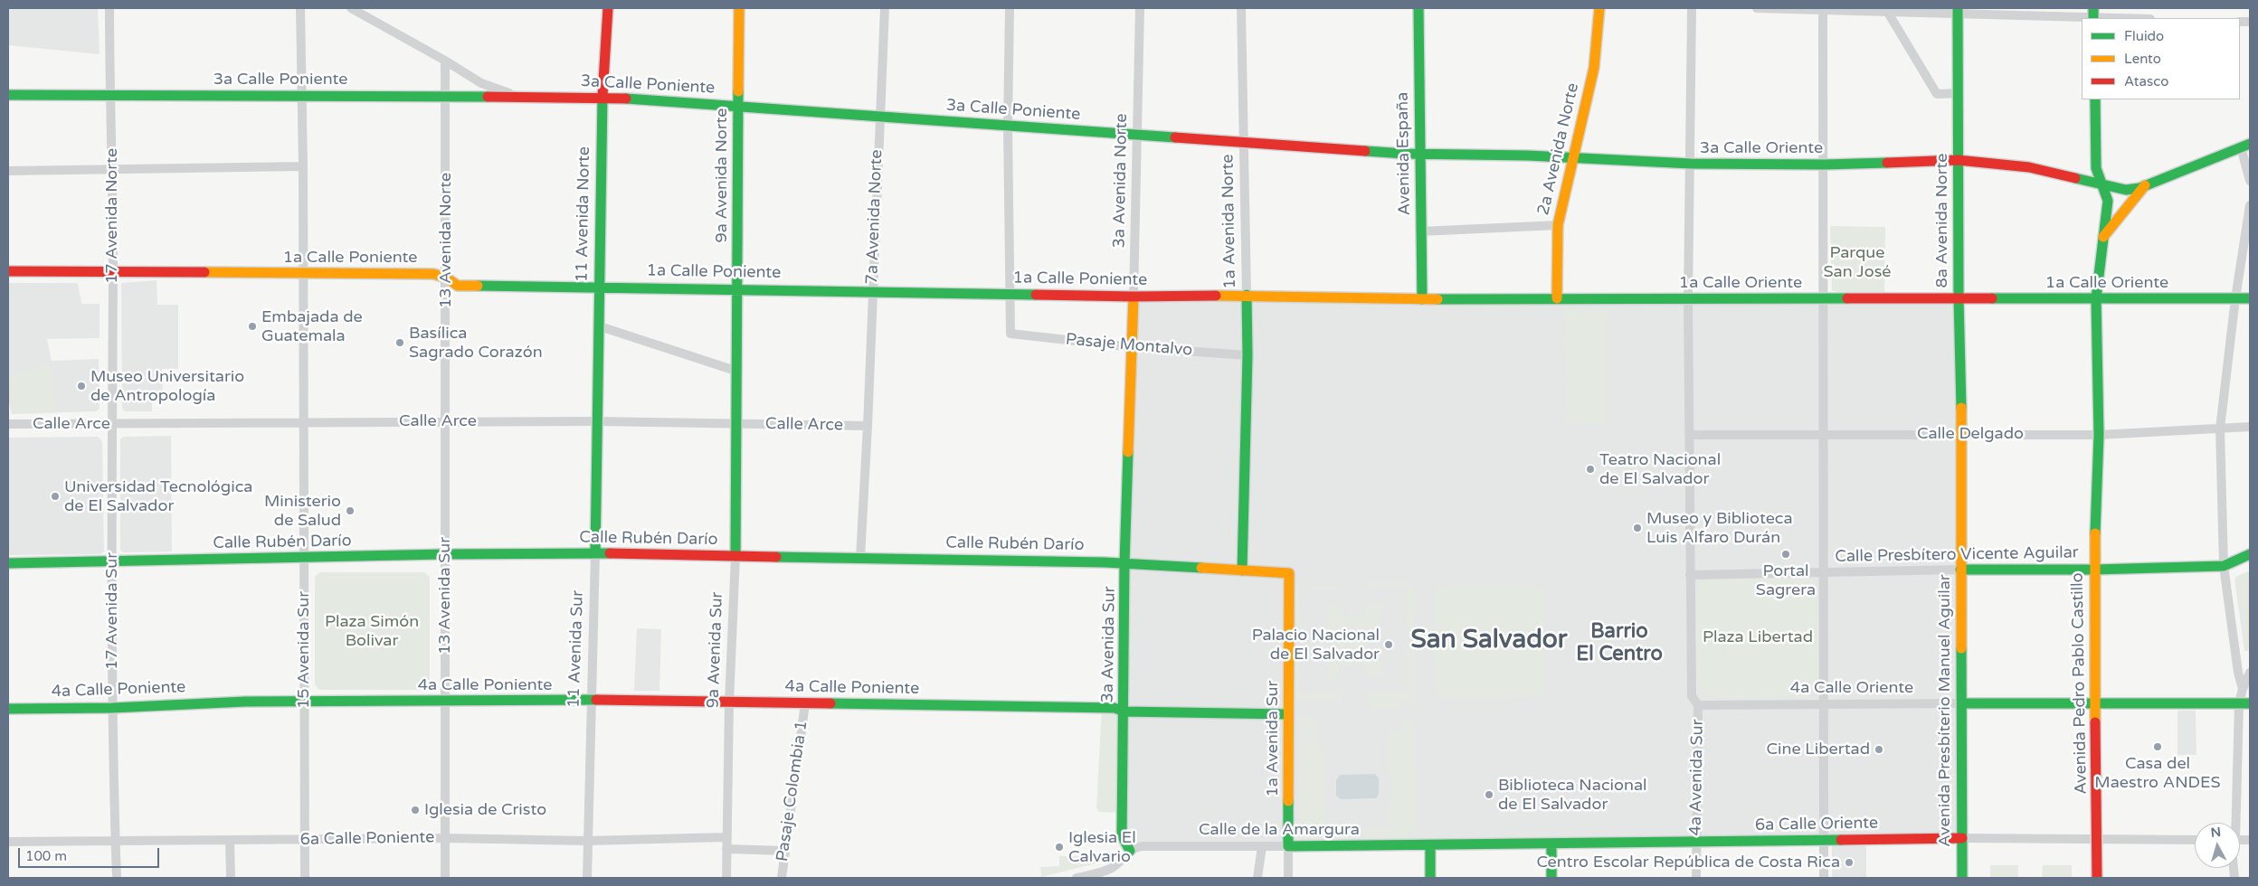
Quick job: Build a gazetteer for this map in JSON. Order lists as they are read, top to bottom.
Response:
{
  "streets": {
    "main road": [
      "3a Calle Poniente",
      "3a Calle Oriente",
      "2a Avenida Norte",
      "Avenida España",
      "9a Avenida Norte",
      "3a Avenida Norte",
      "11 Avenida Norte",
      "8a Avenida Norte",
      "1a Avenida Norte",
      "1a Calle Poniente",
      "1a Calle Oriente",
      "Calle Rubén Darío",
      "Calle Presbítero Vicente Aguilar",
      "3a Avenida Sur",
      "11 Avenida Sur",
      "9a Avenida Sur",
      "Avenida Pedro Pablo Castillo",
      "4a Calle Poniente",
      "4a Calle Oriente",
      "Avenida Presbíterio Manuel Aguilar",
      "1a Avenida Sur",
      "6a Calle Oriente",
      "Calle de la Amargura"
    ],
    "street": [
      "17 Avenida Norte",
      "7a Avenida Norte",
      "13 Avenida Norte",
      "Pasaje Montalvo",
      "Calle Arce",
      "Calle Delgado",
      "13 Avenida Sur",
      "17 Avenida Sur",
      "15 Avenida Sur",
      "4a Avenida Sur",
      "Pasaje Colombia 1",
      "6a Calle Poniente"
    ]
  },
  "crossings": [
    ["3a Calle Poniente", "3a Calle Oriente"],
    ["3a Calle Poniente", "Avenida España"],
    ["3a Calle Poniente", "9a Avenida Norte"],
    ["3a Calle Poniente", "3a Avenida Norte"],
    ["3a Calle Poniente", "11 Avenida Norte"],
    ["3a Calle Poniente", "17 Avenida Norte"],
    ["3a Calle Poniente", "7a Avenida Norte"],
    ["3a Calle Poniente", "1a Avenida Norte"],
    ["3a Calle Poniente", "13 Avenida Norte"],
    ["3a Calle Poniente", "15 Avenida Sur"],
    ["3a Calle Oriente", "2a Avenida Norte"],
    ["3a Calle Oriente", "Avenida España"],
    ["3a Calle Oriente", "8a Avenida Norte"],
    ["3a Calle Oriente", "Avenida Pedro Pablo Castillo"],
    ["3a Calle Oriente", "4a Avenida Sur"],
    ["2a Avenida Norte", "1a Calle Oriente"],
    ["Avenida España", "1a Calle Poniente"],
    ["Avenida España", "1a Calle Oriente"],
    ["9a Avenida Norte", "1a Calle Poniente"],
    ["9a Avenida Norte", "Calle Arce"],
    ["9a Avenida Norte", "9a Avenida Sur"],
    ["3a Avenida Norte", "1a Calle Poniente"],
    ["3a Avenida Norte", "Pasaje Montalvo"],
    ["3a Avenida Norte", "3a Avenida Sur"],
    ["11 Avenida Norte", "1a Calle Poniente"],
    ["11 Avenida Norte", "Calle Arce"],
    ["11 Avenida Norte", "11 Avenida Sur"],
    ["17 Avenida Norte", "1a Calle Poniente"],
    ["17 Avenida Norte", "Calle Arce"],
    ["17 Avenida Norte", "17 Avenida Sur"],
    ["7a Avenida Norte", "1a Calle Poniente"],
    ["7a Avenida Norte", "Calle Arce"],
    ["7a Avenida Norte", "Calle Rubén Darío"],
    ["8a Avenida Norte", "1a Calle Oriente"],
    ["8a Avenida Norte", "Calle Delgado"],
    ["8a Avenida Norte", "Avenida Presbíterio Manuel Aguilar"],
    ["1a Avenida Norte", "1a Calle Poniente"],
    ["1a Avenida Norte", "Pasaje Montalvo"],
    ["1a Avenida Norte", "Calle Rubén Darío"],
    ["13 Avenida Norte", "1a Calle Poniente"],
    ["13 Avenida Norte", "Calle Arce"],
    ["13 Avenida Norte", "13 Avenida Sur"],
    ["1a Calle Poniente", "1a Calle Oriente"],
    ["1a Calle Poniente", "Pasaje Montalvo"],
    ["1a Calle Poniente", "15 Avenida Sur"],
    ["1a Calle Oriente", "Avenida Pedro Pablo Castillo"],
    ["1a Calle Oriente", "4a Avenida Sur"],
    ["Calle Arce", "13 Avenida Sur"],
    ["Calle Arce", "17 Avenida Sur"],
    ["Calle Arce", "11 Avenida Sur"],
    ["Calle Arce", "15 Avenida Sur"],
    ["Calle Arce", "9a Avenida Sur"],
    ["Calle Delgado", "Avenida Pedro Pablo Castillo"],
    ["Calle Delgado", "Avenida Presbíterio Manuel Aguilar"],
    ["Calle Delgado", "4a Avenida Sur"],
    ["Calle Rubén Darío", "13 Avenida Sur"],
    ["Calle Rubén Darío", "17 Avenida Sur"],
    ["Calle Rubén Darío", "3a Avenida Sur"],
    ["Calle Rubén Darío", "11 Avenida Sur"],
    ["Calle Rubén Darío", "15 Avenida Sur"],
    ["Calle Rubén Darío", "9a Avenida Sur"],
    ["Calle Rubén Darío", "1a Avenida Sur"],
    ["Calle Presbítero Vicente Aguilar", "Avenida Pedro Pablo Castillo"],
    ["Calle Presbítero Vicente Aguilar", "Avenida Presbíterio Manuel Aguilar"],
    ["Calle Presbítero Vicente Aguilar", "4a Avenida Sur"],
    ["13 Avenida Sur", "4a Calle Poniente"],
    ["13 Avenida Sur", "6a Calle Poniente"],
    ["17 Avenida Sur", "4a Calle Poniente"],
    ["17 Avenida Sur", "6a Calle Poniente"],
    ["3a Avenida Sur", "4a Calle Poniente"],
    ["3a Avenida Sur", "Calle de la Amargura"],
    ["11 Avenida Sur", "4a Calle Poniente"],
    ["11 Avenida Sur", "6a Calle Poniente"],
    ["15 Avenida Sur", "4a Calle Poniente"],
    ["15 Avenida Sur", "6a Calle Poniente"],
    ["9a Avenida Sur", "4a Calle Poniente"],
    ["9a Avenida Sur", "6a Calle Poniente"],
    ["Avenida Pedro Pablo Castillo", "4a Calle Oriente"],
    ["Avenida Pedro Pablo Castillo", "6a Calle Oriente"],
    ["4a Calle Poniente", "1a Avenida Sur"],
    ["4a Calle Poniente", "Pasaje Colombia 1"],
    ["4a Calle Oriente", "Avenida Presbíterio Manuel Aguilar"],
    ["4a Calle Oriente", "4a Avenida Sur"],
    ["Avenida Presbíterio Manuel Aguilar", "6a Calle Oriente"],
    ["1a Avenida Sur", "Calle de la Amargura"],
    ["4a Avenida Sur", "6a Calle Oriente"],
    ["6a Calle Oriente", "Calle de la Amargura"]
  ],
  "districts": ["Barrio El Centro", "San Salvador"],
  "parks": ["Parque San José", "Plaza Simón Bolivar", "Plaza Libertad"],
  "places": [
    "Embajada de Guatemala",
    "Basílica Sagrado Corazón",
    "Museo Universitario de Antropología",
    "Teatro Nacional de El Salvador",
    "Universidad Tecnológica de El Salvador",
    "Ministerio de Salud",
    "Museo y Biblioteca Luis Alfaro Durán",
    "Portal Sagrera",
    "Palacio Nacional de El Salvador",
    "Casa del Maestro ANDES",
    "Cine Libertad",
    "Biblioteca Nacional de El Salvador",
    "Iglesia de Cristo",
    "Iglesia El Calvario",
    "Centro Escolar República de Costa Rica"
  ],
  "legend": ["Fluido", "Lento", "Atasco"],
  "scale_bar": "100 m",
  "north": "top"
}
